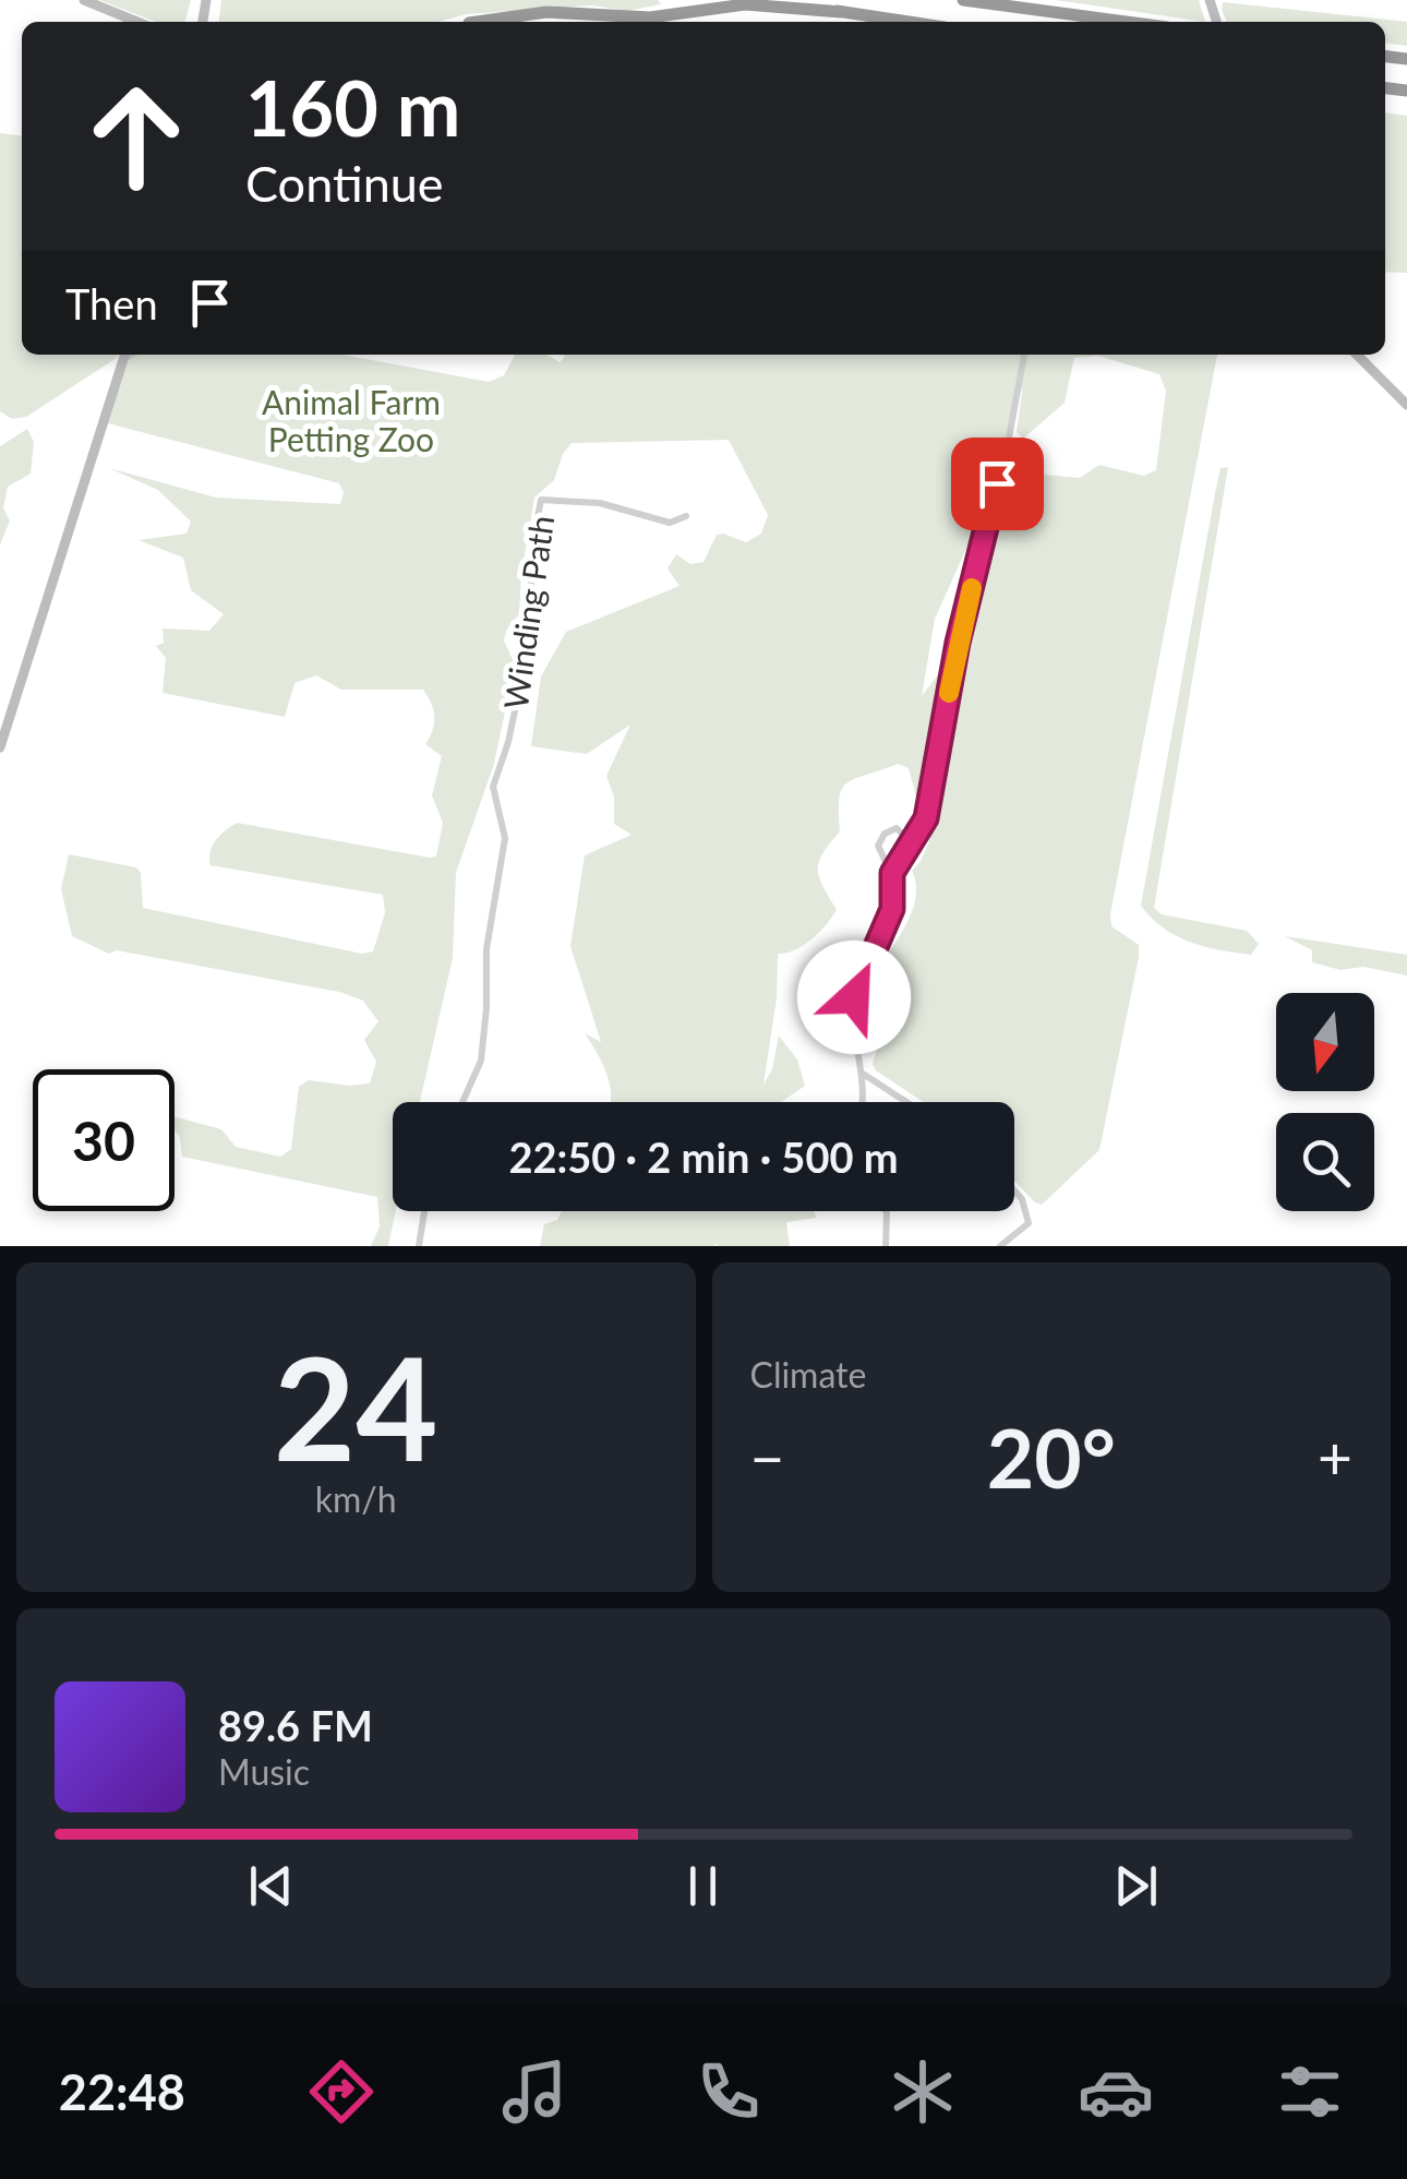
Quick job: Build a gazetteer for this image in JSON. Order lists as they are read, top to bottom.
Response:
{
  "streets": {
    "street": ["Winding Path"]
  },
  "parks": ["Animal Farm Petting Zoo"],
  "north": "bottom",
  "page": {
    "turn": ["160 m", "Continue"],
    "then": "Then",
    "limit": "30",
    "trip": "22:50 · 2 min · 500 m",
    "tile": [
      ["24", "km/h"],
      "Climate"
    ],
    "heat": ["−", "20°", "+"],
    "song": ["89.6 FM", "Music"],
    "tabs": "22:48"
  }
}
